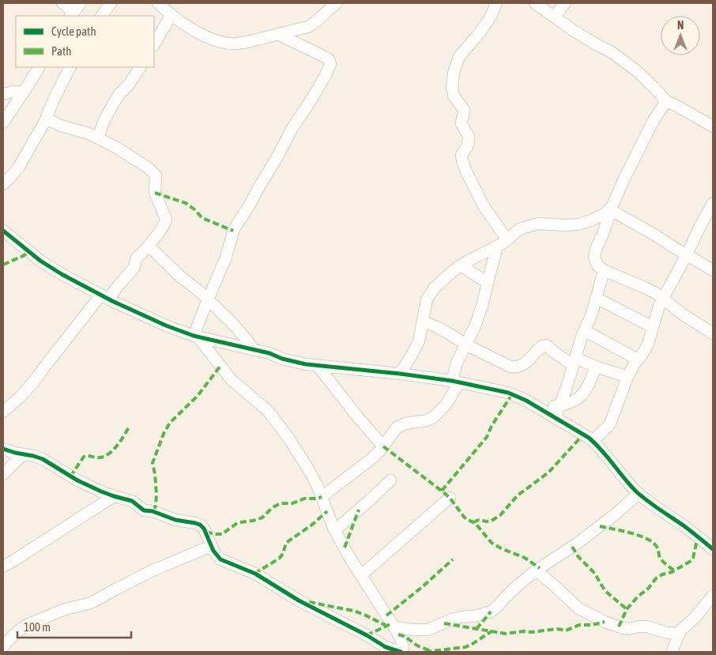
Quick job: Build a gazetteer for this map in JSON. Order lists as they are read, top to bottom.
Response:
{
  "legend": ["Cycle path", "Path"],
  "scale_bar": "100 m",
  "north": "top"
}
